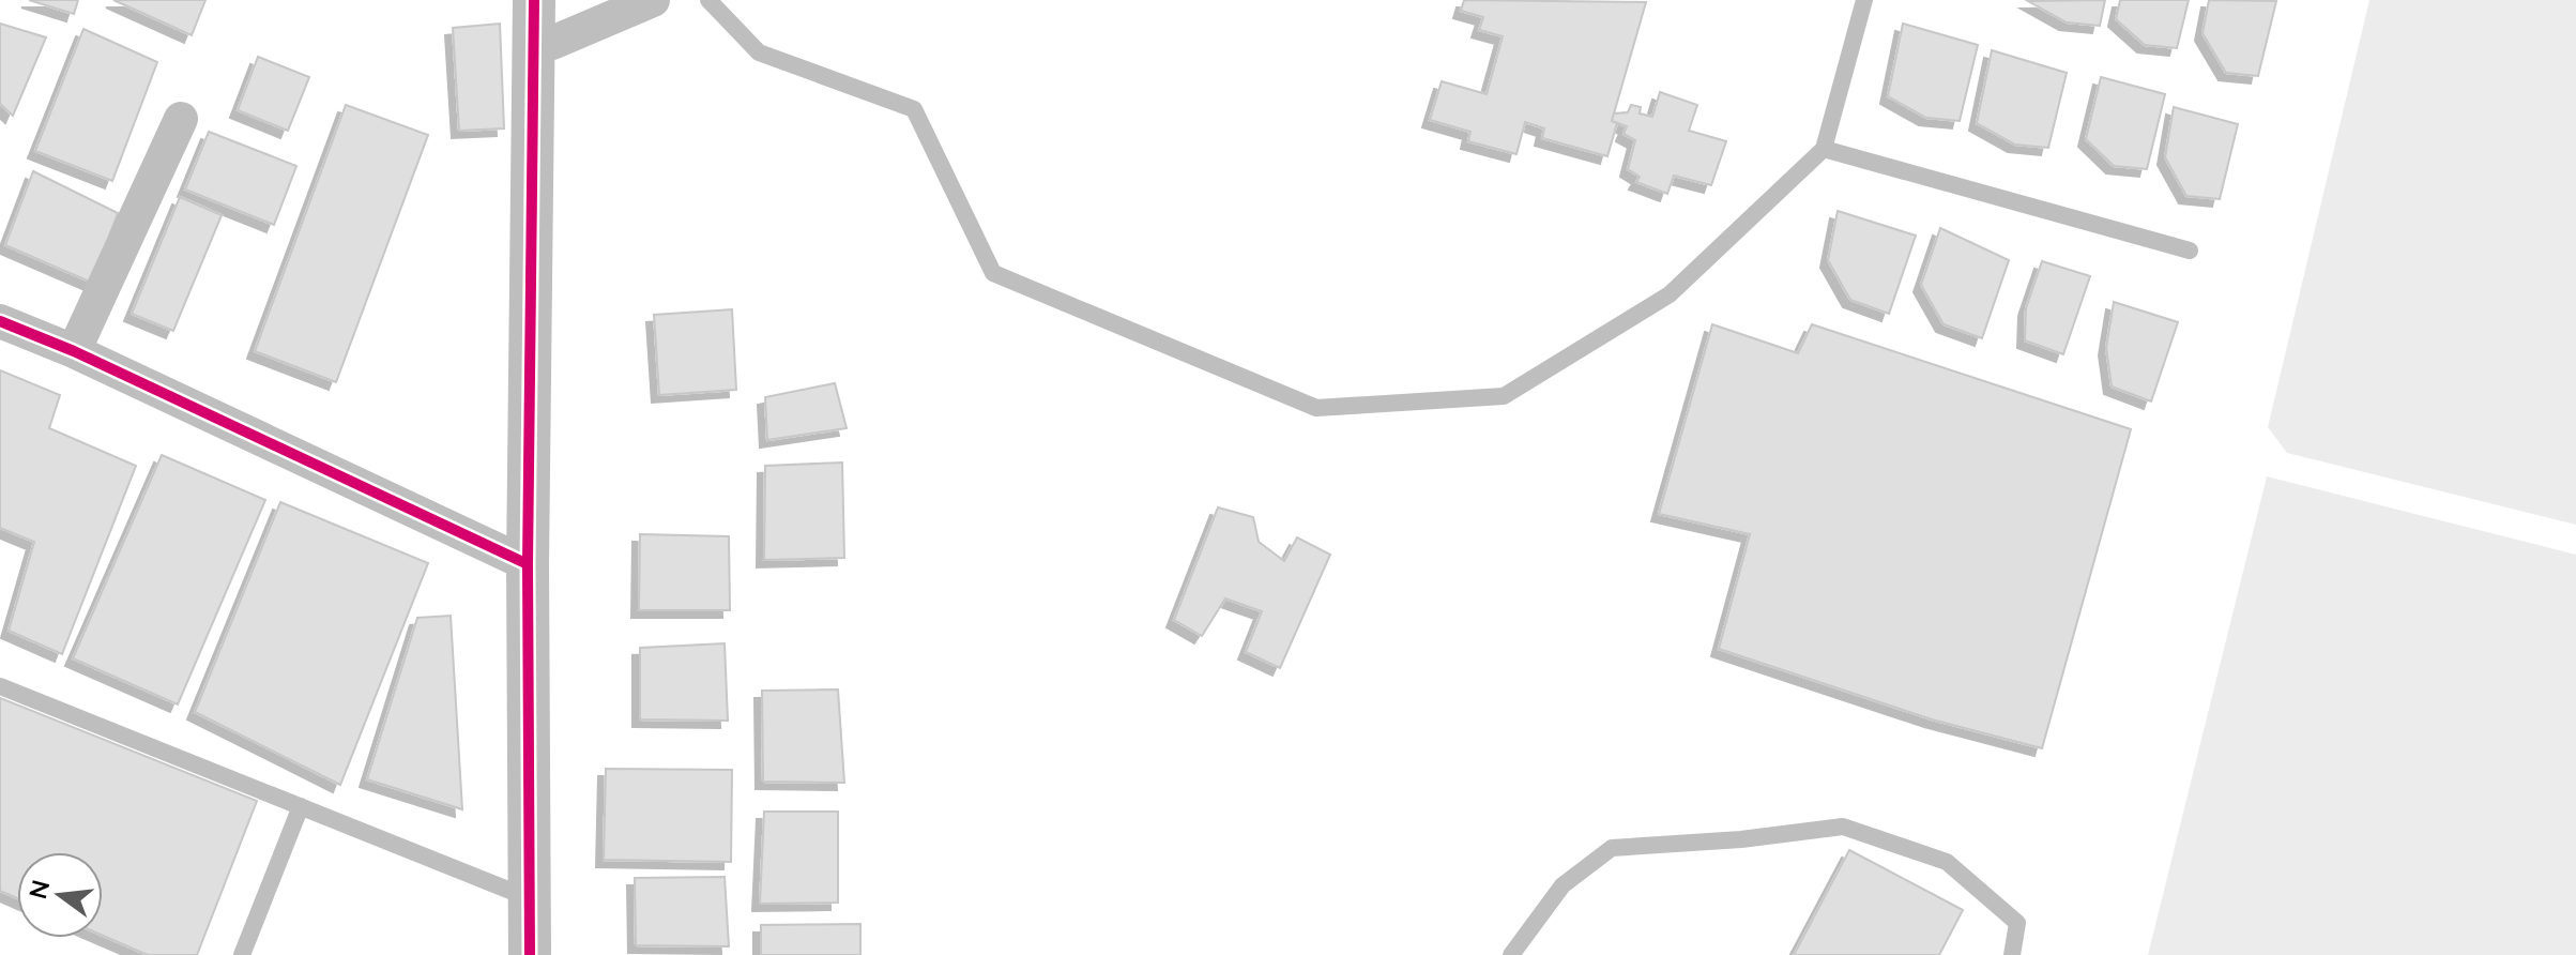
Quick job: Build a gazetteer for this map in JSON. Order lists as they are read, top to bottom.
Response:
{
  "north": "left"
}
